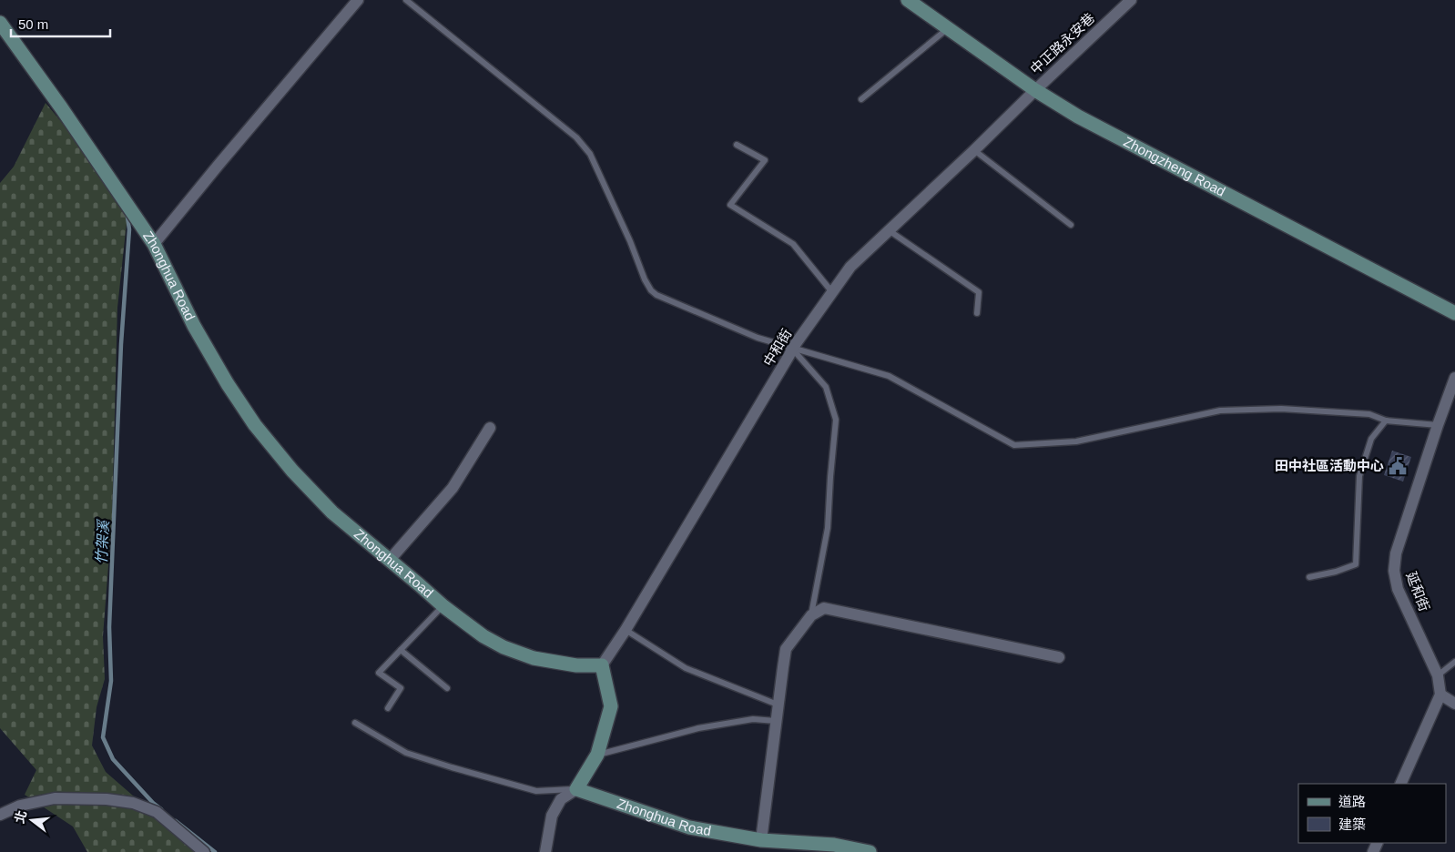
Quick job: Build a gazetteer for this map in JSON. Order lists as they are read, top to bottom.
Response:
{
  "streets": {
    "street": [
      "中正路永安巷",
      "Zhongzheng Road",
      "Zhonghua Road",
      "中和街",
      "延和街"
    ]
  },
  "crossings": [
    ["中正路永安巷", "Zhongzheng Road"],
    ["中正路永安巷", "中和街"],
    ["Zhongzheng Road", "中和街"],
    ["Zhonghua Road", "中和街"]
  ],
  "water": ["竹架溪"],
  "places": {
    "public building": ["田中社區活動中心"]
  },
  "legend": ["道路", "建築"],
  "scale_bar": "50 m",
  "north": "left"
}
